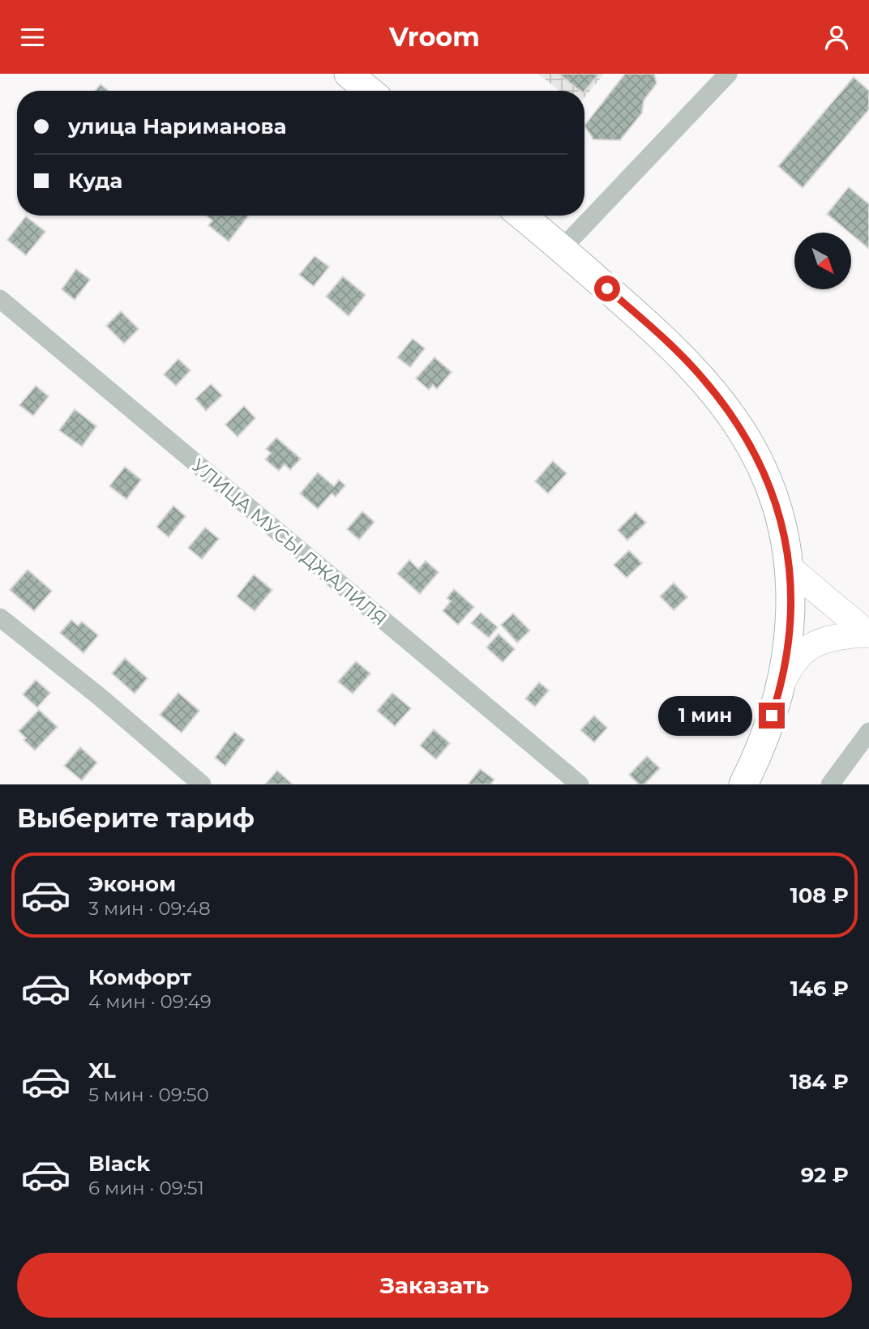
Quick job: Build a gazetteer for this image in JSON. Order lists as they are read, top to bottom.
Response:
{
  "streets": {
    "street": ["УЛИЦА МУСЫ ДЖАЛИЛЯ"]
  },
  "north": "bottom right",
  "page": {
    "header": "Vroom",
    "banner": ["улица Нариманова", "Куда"],
    "bubble": "1 мин",
    "heading": "Выберите тариф",
    "list": [
      {
        "name": "Эконом",
        "note": "3 мин · 09:48",
        "value": "108 ₽"
      },
      {
        "name": "Комфорт",
        "note": "4 мин · 09:49",
        "value": "146 ₽"
      },
      {
        "name": "XL",
        "note": "5 мин · 09:50",
        "value": "184 ₽"
      },
      {
        "name": "Black",
        "note": "6 мин · 09:51",
        "value": "92 ₽"
      }
    ],
    "buttons": "Заказать"
  }
}
